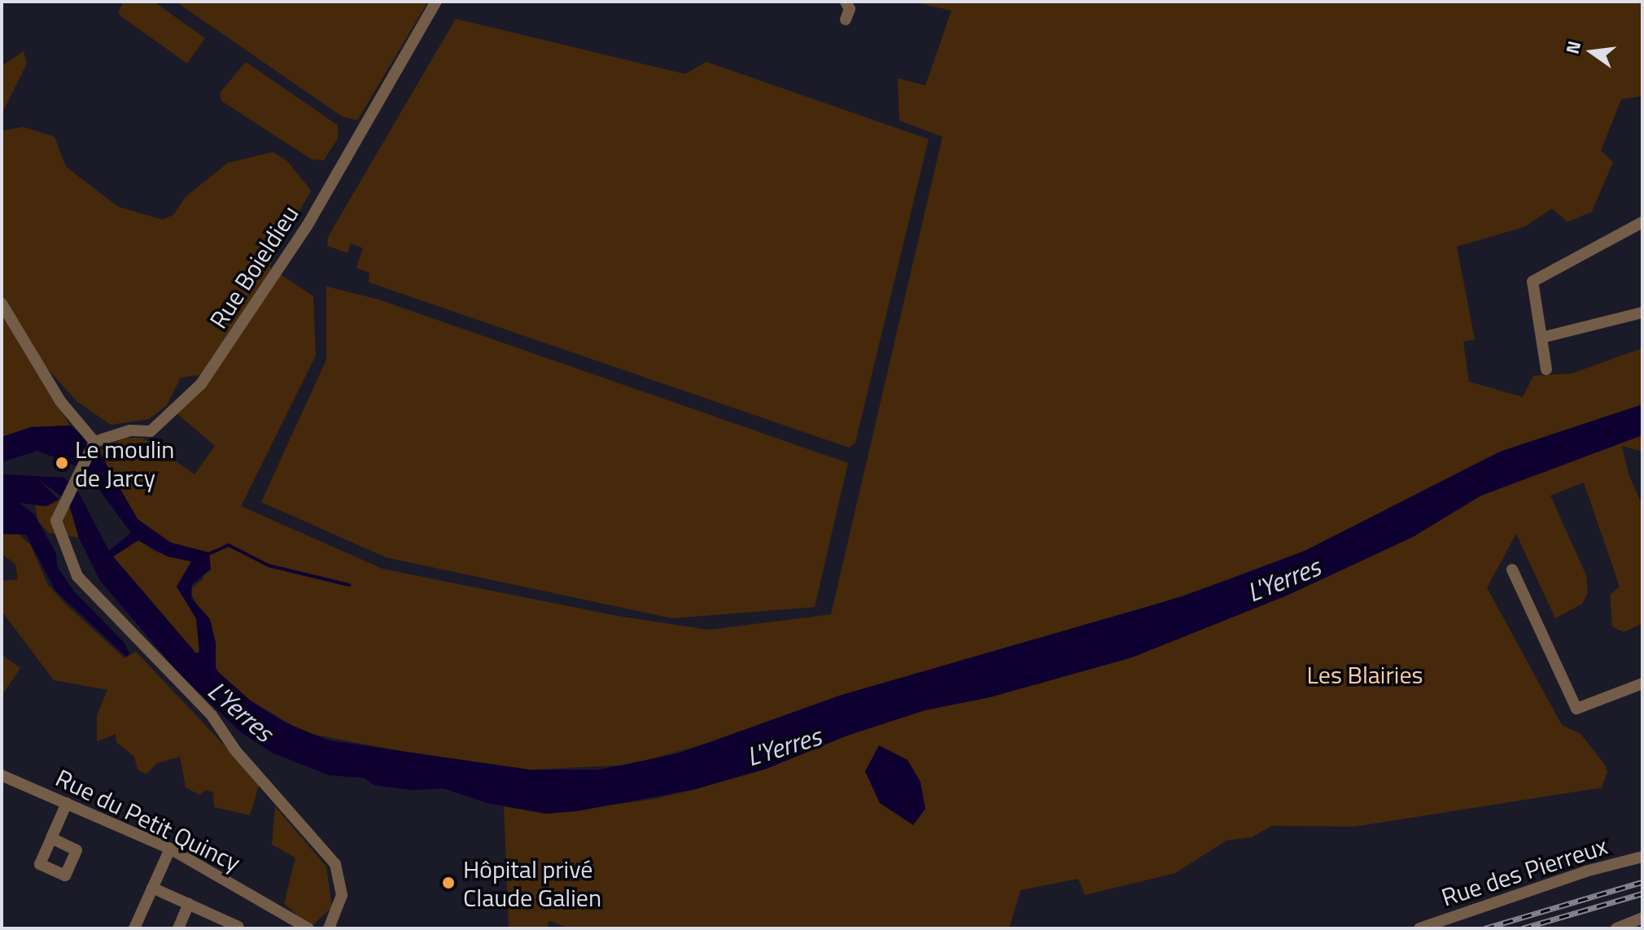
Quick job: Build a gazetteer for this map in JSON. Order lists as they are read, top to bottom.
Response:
{
  "streets": {
    "street": ["Rue Boieldieu", "Rue du Petit Quincy", "Rue des Pierreux"]
  },
  "water": ["L'Yerres"],
  "parks": ["Les Blairies"],
  "places": ["Le moulin de Jarcy", "Hôpital privé Claude Galien"],
  "north": "left"
}
